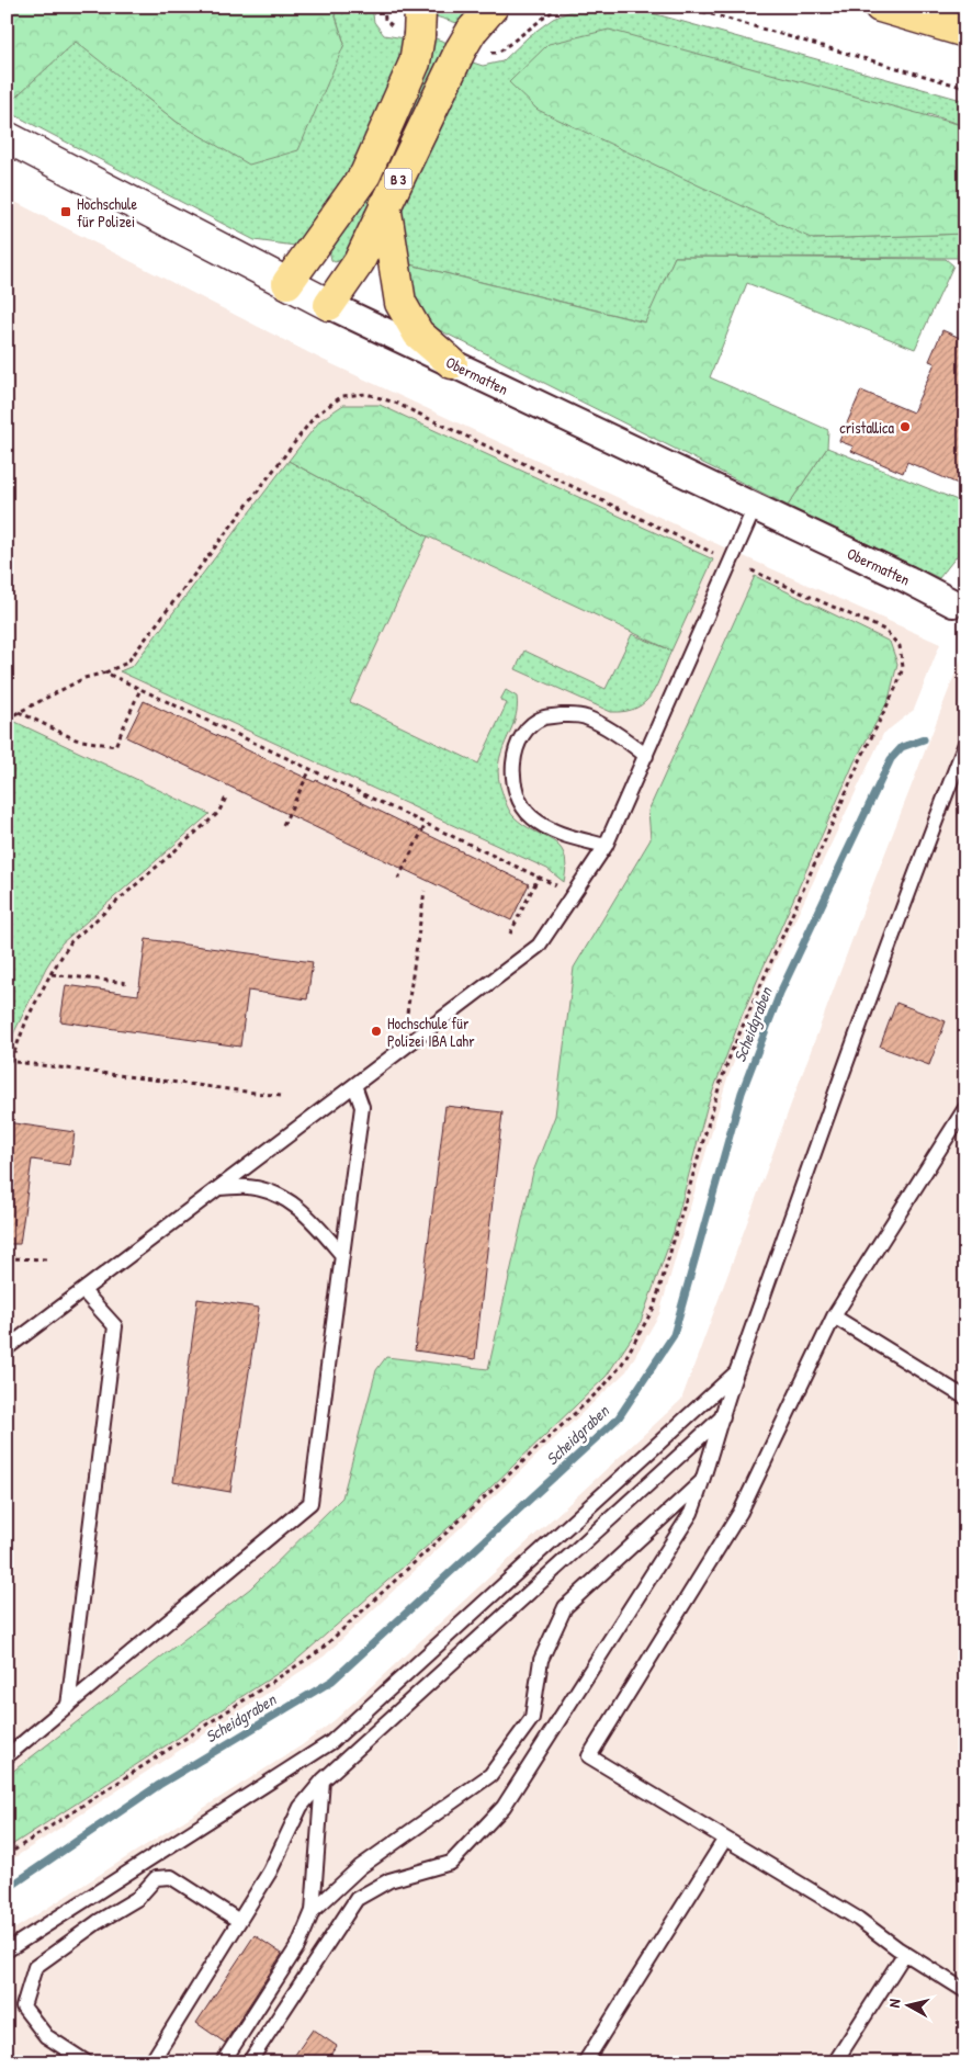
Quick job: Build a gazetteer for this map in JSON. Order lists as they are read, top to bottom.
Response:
{
  "streets": {
    "main road": ["B 3"],
    "street": ["Obermatten"]
  },
  "crossings": [
    ["B 3", "Obermatten"]
  ],
  "water": ["Scheidgraben"],
  "places": {
    "transit": ["Hochschule für Polizei"],
    "other": ["cristallica", "Hochschule für Polizei IBA Lahr"]
  },
  "north": "left"
}
